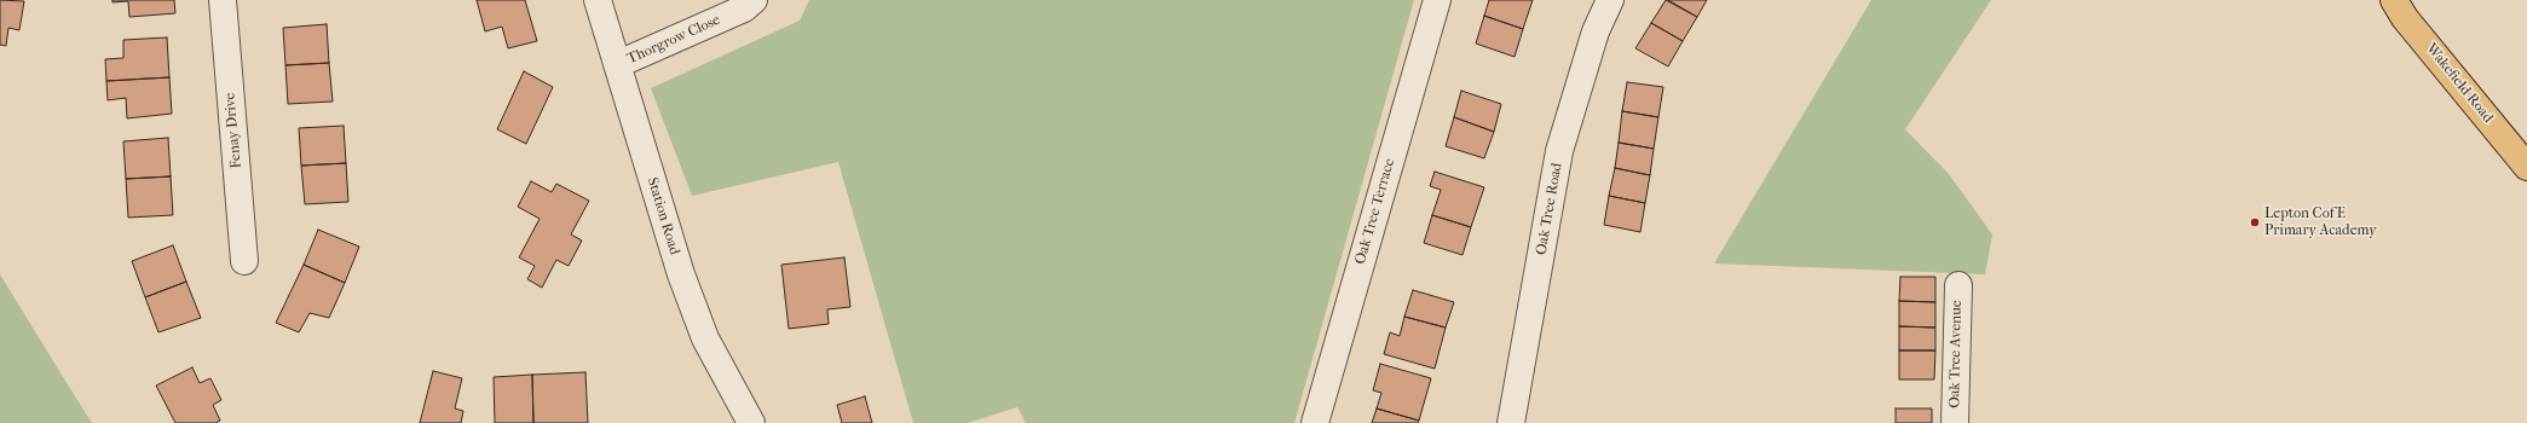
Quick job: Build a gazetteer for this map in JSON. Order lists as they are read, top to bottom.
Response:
{
  "streets": {
    "highway": ["Wakefield Road"],
    "street": [
      "Thorgrow Close",
      "Fenay Drive",
      "Oak Tree Road",
      "Oak Tree Terrace",
      "Station Road",
      "Oak Tree Avenue"
    ]
  },
  "crossings": [
    ["Thorgrow Close", "Station Road"]
  ],
  "places": ["Lepton CofE Primary Academy"]
}
